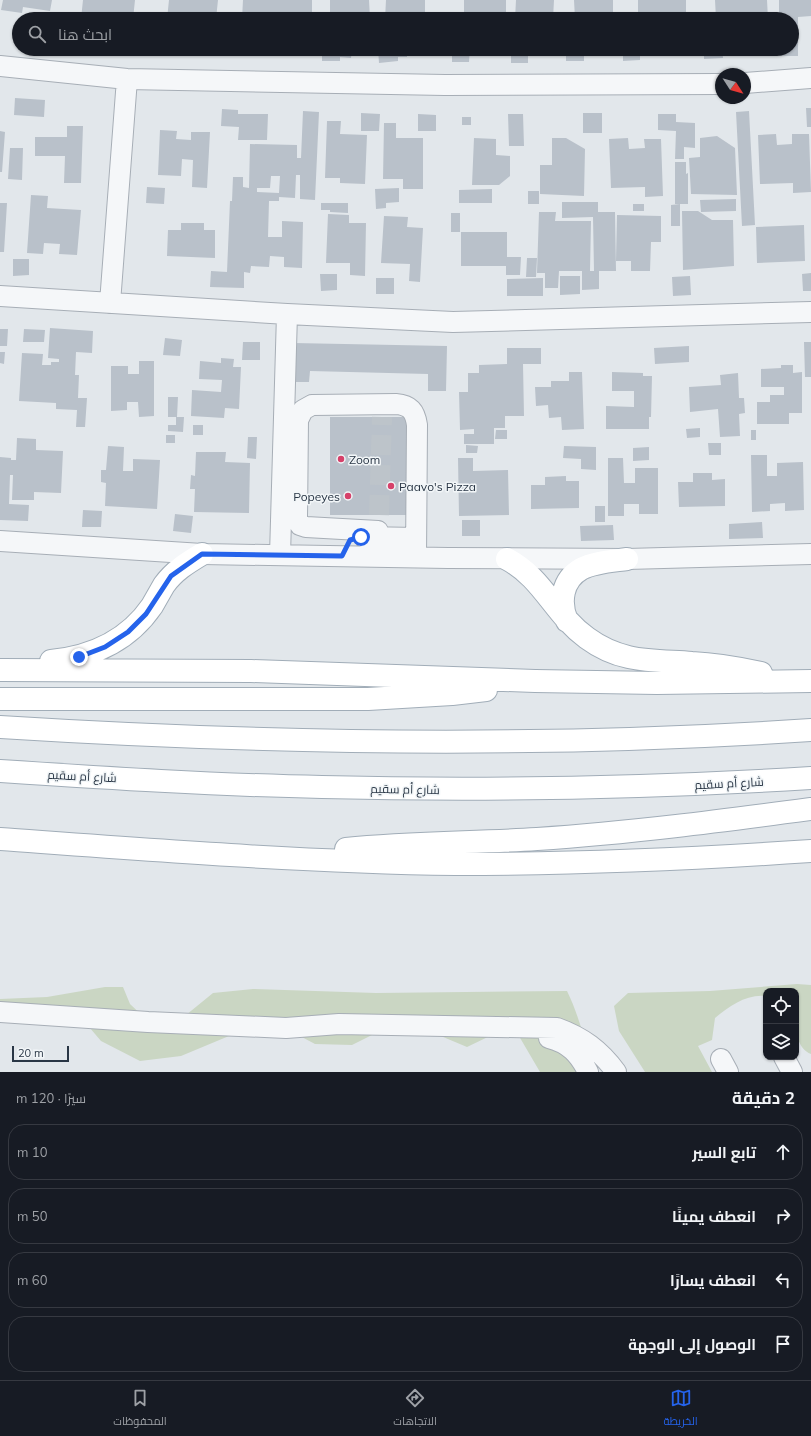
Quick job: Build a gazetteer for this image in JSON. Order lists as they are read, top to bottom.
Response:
{
  "streets": {
    "main road": ["شارع أم سقيم"]
  },
  "places": ["Zoom", "Paavo's Pizza", "Popeyes"],
  "scale_bar": "20 m",
  "north": "bottom right",
  "page": {
    "search": "ابحث هنا",
    "scale": "20 m",
    "heading": ["2 دقيقة", "سيرًا · 120 m"],
    "list": [
      ["تابع السير", "10 m"],
      ["انعطف يمينًا", "50 m"],
      ["انعطف يسارًا", "60 m"],
      "الوصول إلى الوجهة"
    ],
    "nav": ["الخريطة", "الاتجاهات", "المحفوظات"]
  }
}
